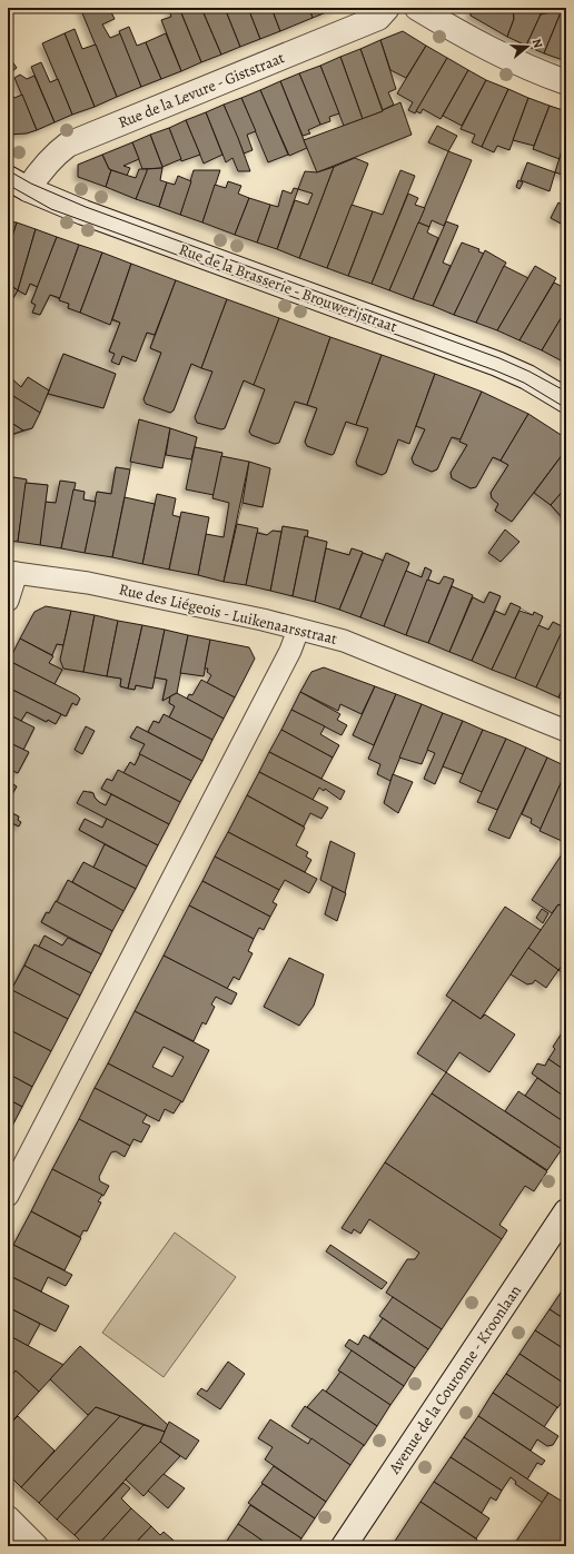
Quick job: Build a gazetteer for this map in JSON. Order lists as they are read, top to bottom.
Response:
{
  "streets": {
    "main road": ["Rue de la Levure - Giststraat", "Rue de la Brasserie - Brouwerijstraat", "Avenue de la Couronne - Kroonlaan"],
    "street": ["Rue des Liégeois - Luikenaarsstraat"]
  },
  "crossings": [
    ["Rue de la Levure - Giststraat", "Rue de la Brasserie - Brouwerijstraat"]
  ],
  "north": "right"
}
